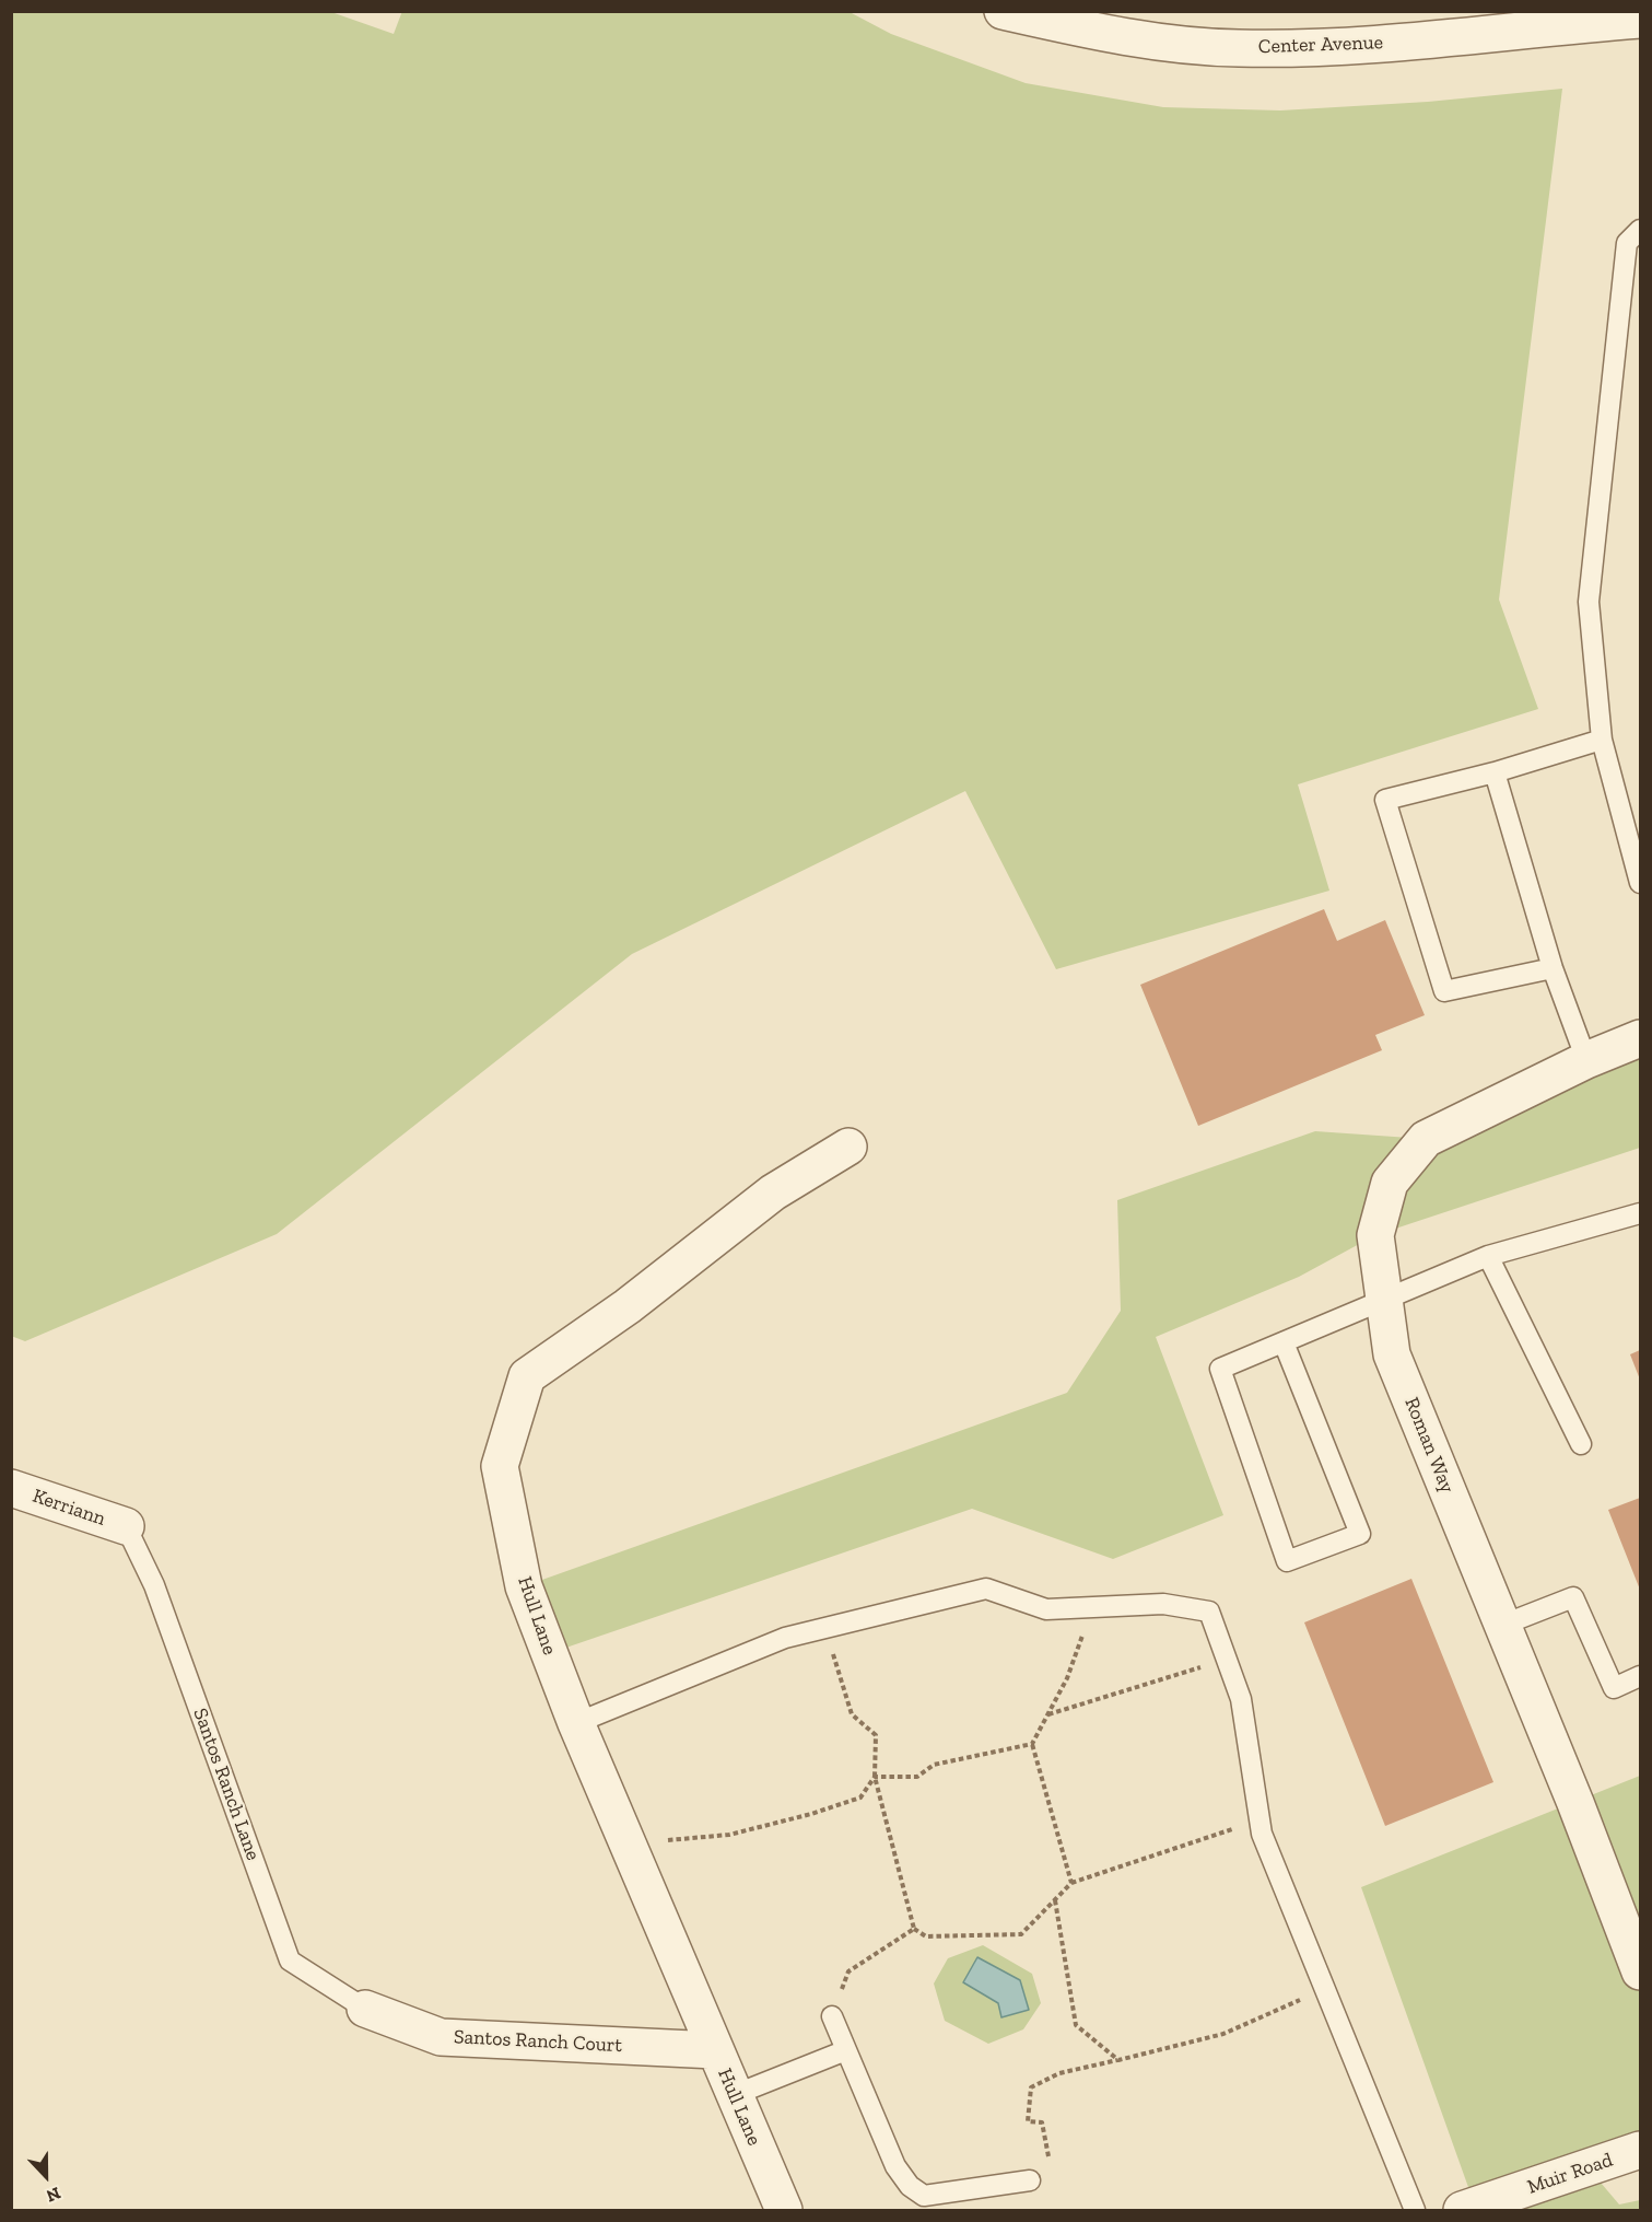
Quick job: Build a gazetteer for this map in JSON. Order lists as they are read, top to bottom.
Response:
{
  "streets": {
    "street": [
      "Center Avenue",
      "Roman Way",
      "Kerriann",
      "Hull Lane",
      "Santos Ranch Court",
      "Muir Road"
    ],
    "lane": ["Santos Ranch Lane"]
  },
  "crossings": [
    ["Kerriann", "Santos Ranch Lane"],
    ["Hull Lane", "Santos Ranch Court"],
    ["Santos Ranch Lane", "Santos Ranch Court"]
  ],
  "north": "bottom"
}
